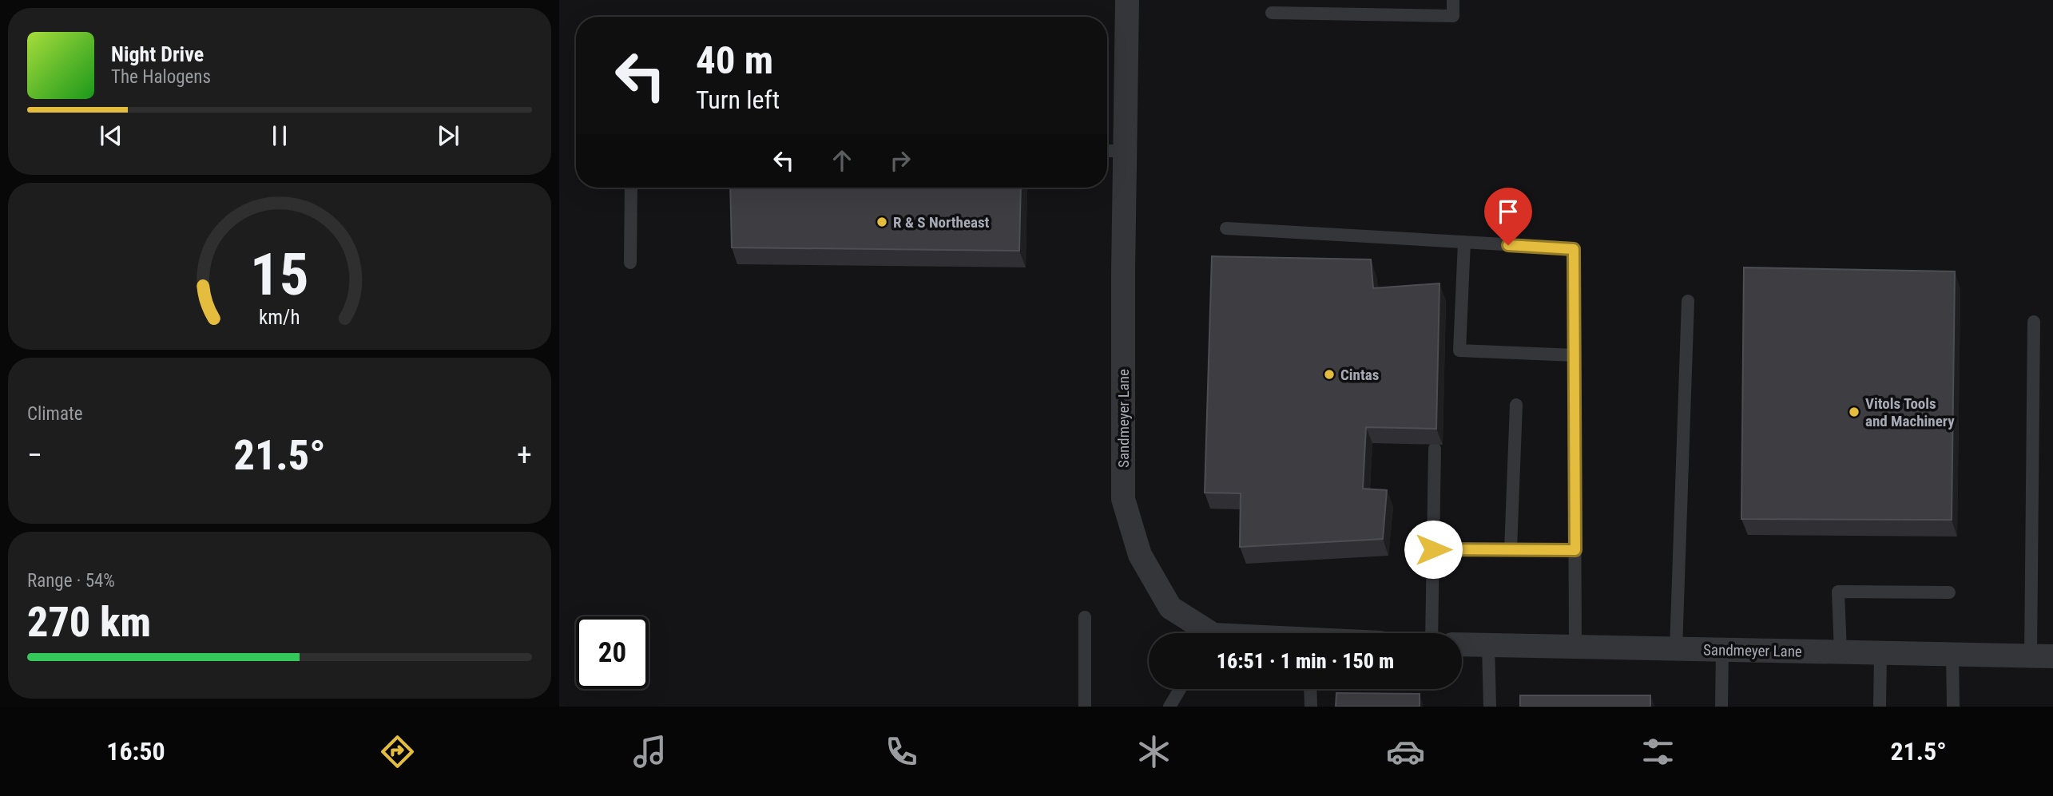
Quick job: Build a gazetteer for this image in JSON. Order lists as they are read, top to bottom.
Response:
{
  "streets": {
    "street": ["Sandmeyer Lane"]
  },
  "places": ["R & S Northeast", "Cintas", "Vitols Tools and Machinery"],
  "page": {
    "turn": ["40 m", "Turn left"],
    "song": ["Night Drive", "The Halogens"],
    "tile": [
      "Climate",
      ["Range · 54%", "270 km"]
    ],
    "heat": ["−", "21.5°", "+"],
    "limit": "20",
    "trip": "16:51 · 1 min · 150 m",
    "tabs": ["16:50", "21.5°"],
    "gauge": ["15", "km/h"]
  }
}
